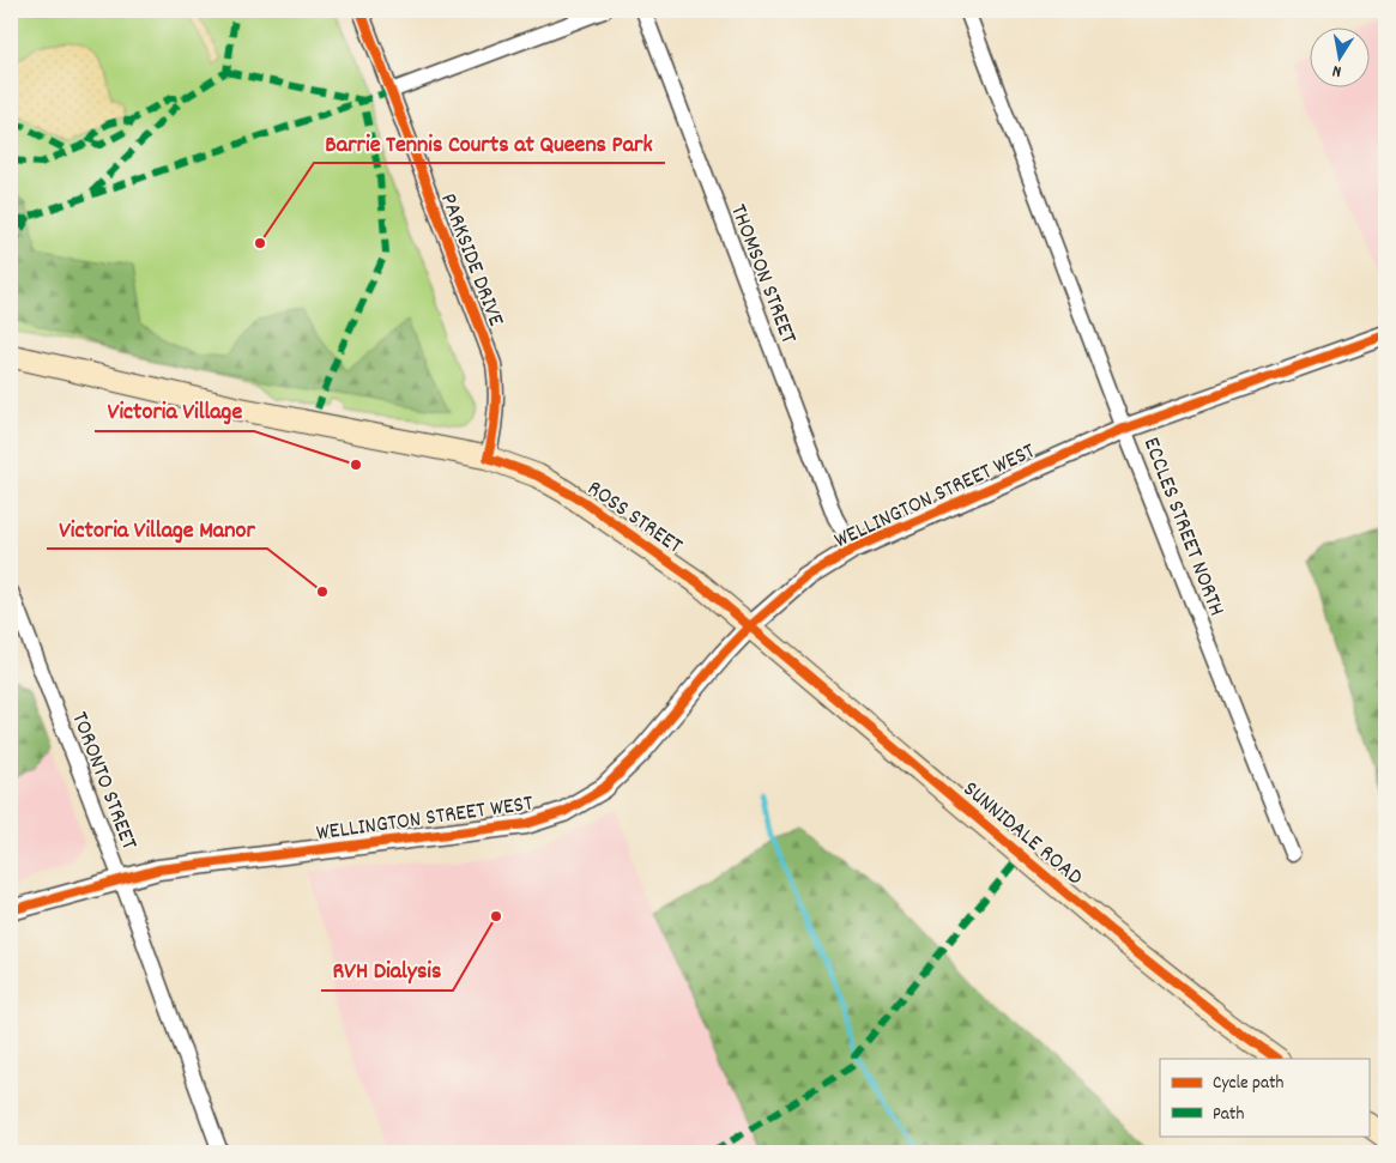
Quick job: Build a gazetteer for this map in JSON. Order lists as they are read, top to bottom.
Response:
{
  "streets": {
    "main road": ["ROSS STREET", "SUNNIDALE ROAD"],
    "street": [
      "PARKSIDE DRIVE",
      "THOMSON STREET",
      "WELLINGTON STREET WEST",
      "ECCLES STREET NORTH",
      "TORONTO STREET"
    ]
  },
  "crossings": [
    ["PARKSIDE DRIVE", "ROSS STREET"],
    ["THOMSON STREET", "WELLINGTON STREET WEST"],
    ["WELLINGTON STREET WEST", "ROSS STREET"],
    ["WELLINGTON STREET WEST", "ECCLES STREET NORTH"],
    ["WELLINGTON STREET WEST", "TORONTO STREET"],
    ["WELLINGTON STREET WEST", "SUNNIDALE ROAD"],
    ["ROSS STREET", "SUNNIDALE ROAD"]
  ],
  "places": [
    "Barrie Tennis Courts at Queens Park",
    "Victoria Village",
    "Victoria Village Manor",
    "RVH Dialysis"
  ],
  "legend": ["Cycle path", "Path"],
  "north": "bottom"
}
